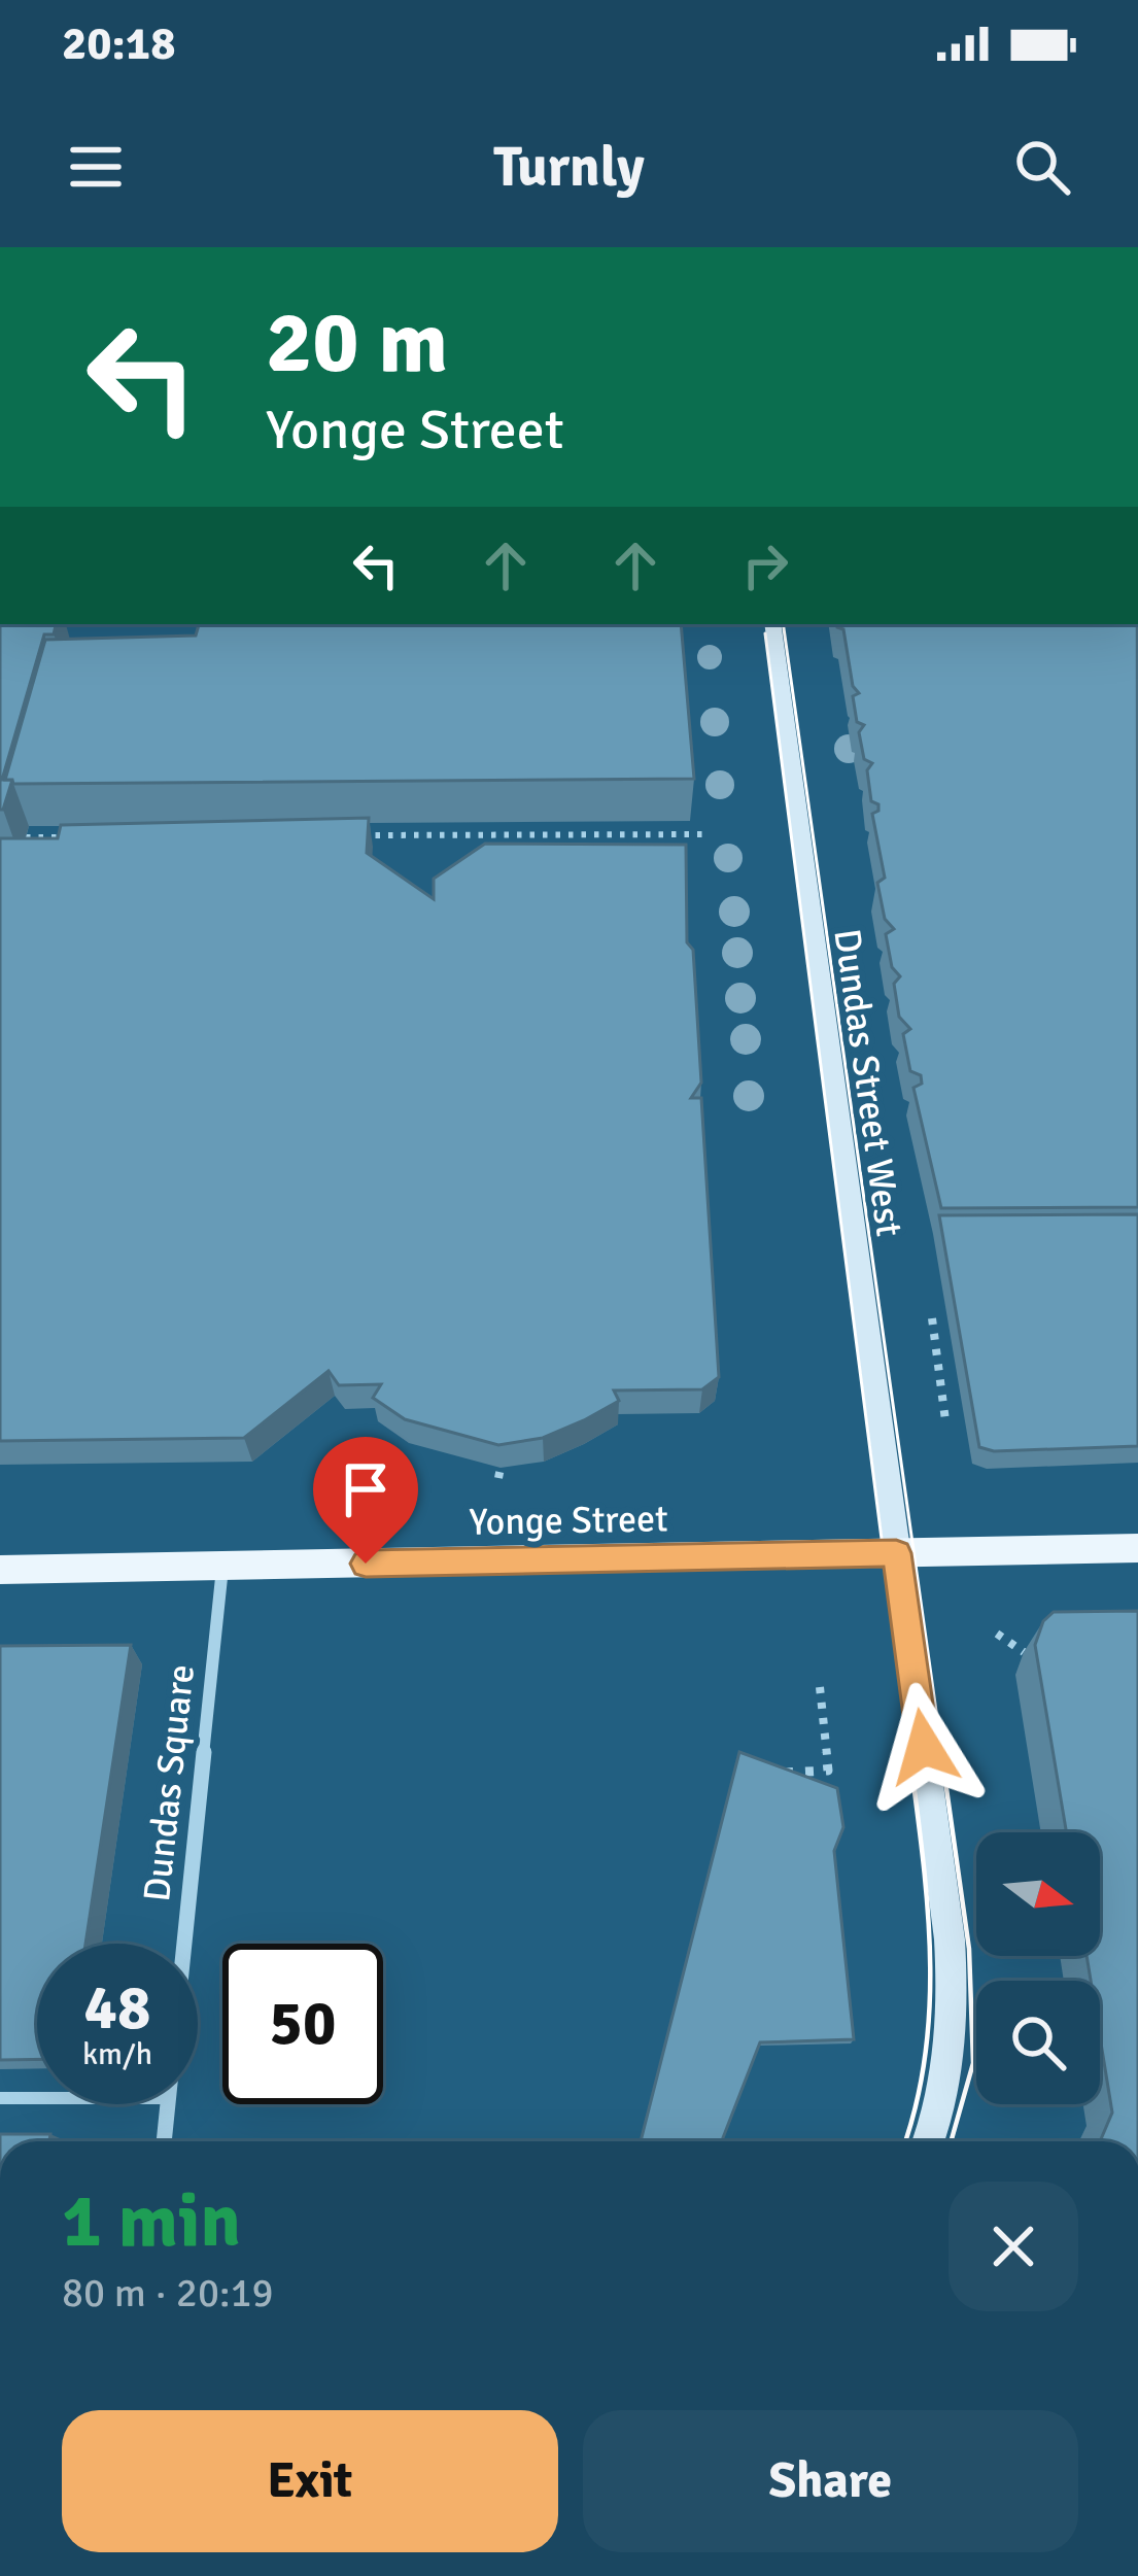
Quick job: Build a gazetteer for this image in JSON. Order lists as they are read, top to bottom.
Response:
{
  "streets": {
    "main road": ["Dundas Street West", "Yonge Street"],
    "street": ["Dundas Square"]
  },
  "crossings": [
    ["Dundas Street West", "Yonge Street"],
    ["Yonge Street", "Dundas Square"]
  ],
  "north": "right",
  "page": {
    "status": "20:18",
    "header": "Turnly",
    "turn": ["20 m", "Yonge Street"],
    "speed": "48 km/h",
    "limit": "50",
    "heading": ["1 min", "80 m · 20:19"],
    "buttons": ["Exit", "Share"]
  }
}
